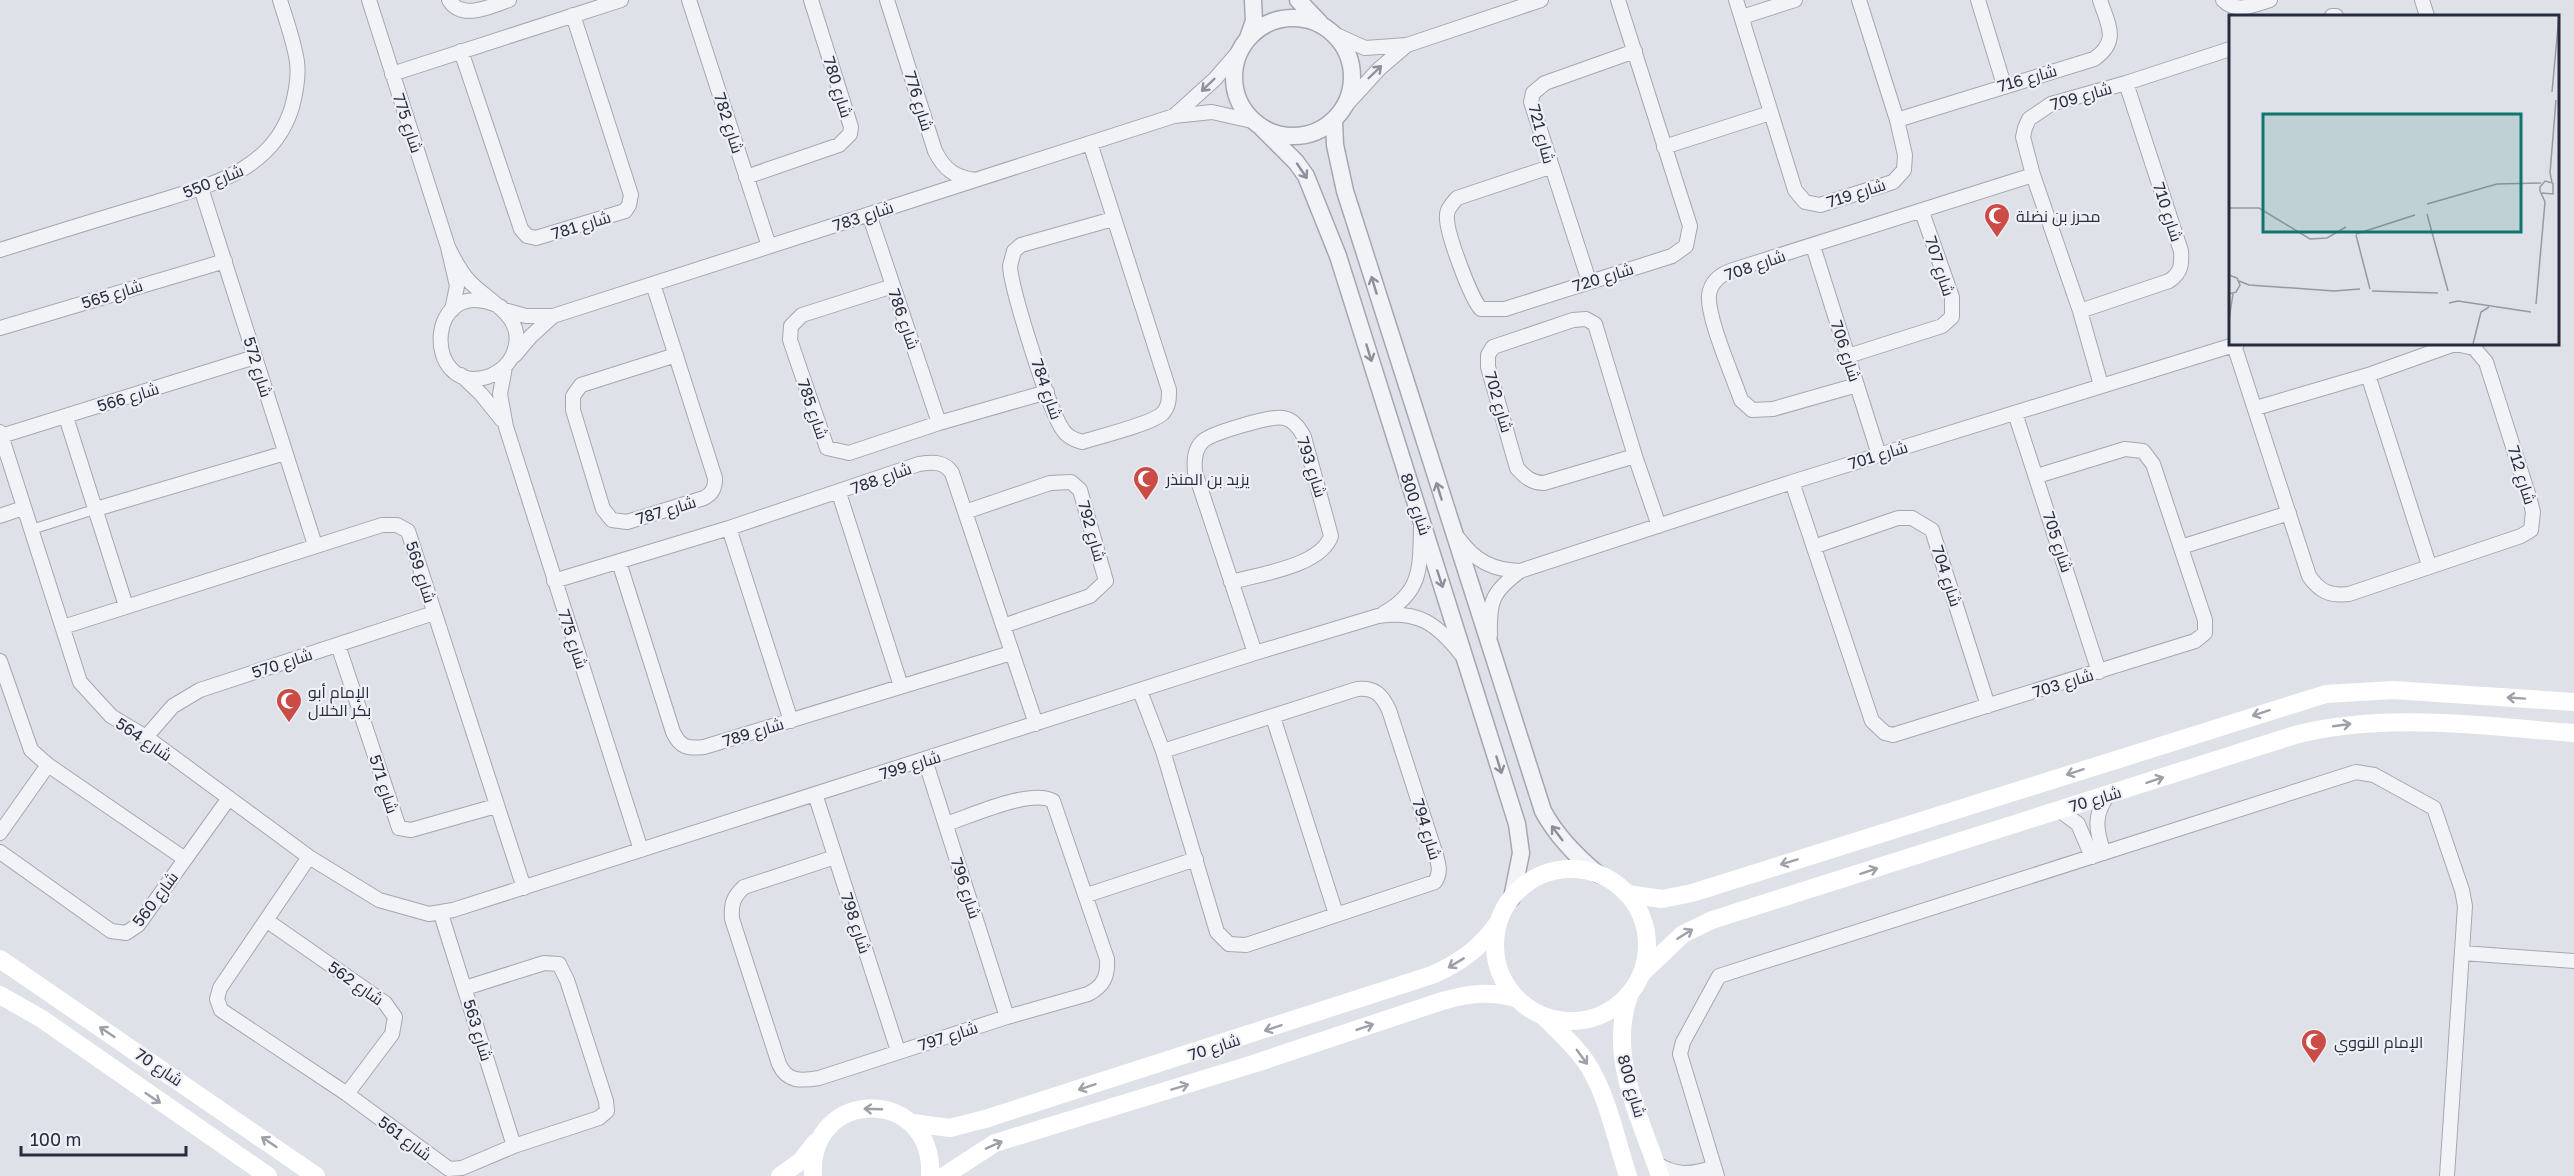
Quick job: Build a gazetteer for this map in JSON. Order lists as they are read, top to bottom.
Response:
{
  "streets": {
    "main road": ["شارع 800", "شارع 70"],
    "street": [
      "شارع 716",
      "شارع 780",
      "شارع 709",
      "شارع 776",
      "شارع 775",
      "شارع 782",
      "شارع 721",
      "شارع 550",
      "شارع 719",
      "شارع 710",
      "شارع 783",
      "شارع 781",
      "شارع 708",
      "شارع 707",
      "شارع 720",
      "شارع 565",
      "شارع 786",
      "شارع 706",
      "شارع 572",
      "شارع 784",
      "شارع 566",
      "شارع 702",
      "شارع 785",
      "شارع 701",
      "شارع 793",
      "شارع 712",
      "شارع 788",
      "شارع 787",
      "شارع 792",
      "شارع 705",
      "شارع 569",
      "شارع 704",
      "شارع 570",
      "شارع 703",
      "شارع 789",
      "شارع 564",
      "شارع 799",
      "شارع 571",
      "شارع 794",
      "شارع 796",
      "شارع 560",
      "شارع 798",
      "شارع 562",
      "شارع 563",
      "شارع 797",
      "شارع 561"
    ]
  },
  "crossings": [
    ["شارع 716", "شارع 719"],
    ["شارع 780", "شارع 782"],
    ["شارع 709", "شارع 710"],
    ["شارع 709", "شارع 708"],
    ["شارع 709", "شارع 701"],
    ["شارع 776", "شارع 783"],
    ["شارع 775", "شارع 783"],
    ["شارع 775", "شارع 788"],
    ["شارع 775", "شارع 799"],
    ["شارع 782", "شارع 783"],
    ["شارع 721", "شارع 720"],
    ["شارع 550", "شارع 572"],
    ["شارع 783", "شارع 786"],
    ["شارع 783", "شارع 784"],
    ["شارع 783", "شارع 800"],
    ["شارع 783", "شارع 787"],
    ["شارع 708", "شارع 707"],
    ["شارع 708", "شارع 706"],
    ["شارع 707", "شارع 706"],
    ["شارع 565", "شارع 572"],
    ["شارع 786", "شارع 785"],
    ["شارع 706", "شارع 701"],
    ["شارع 572", "شارع 566"],
    ["شارع 572", "شارع 569"],
    ["شارع 784", "شارع 785"],
    ["شارع 566", "شارع 564"],
    ["شارع 702", "شارع 701"],
    ["شارع 701", "شارع 800"],
    ["شارع 701", "شارع 705"],
    ["شارع 701", "شارع 703"],
    ["شارع 793", "شارع 799"],
    ["شارع 788", "شارع 792"],
    ["شارع 788", "شارع 789"],
    ["شارع 788", "شارع 799"],
    ["شارع 800", "شارع 799"],
    ["شارع 800", "شارع 70"],
    ["شارع 705", "شارع 703"],
    ["شارع 569", "شارع 570"],
    ["شارع 569", "شارع 564"],
    ["شارع 569", "شارع 799"],
    ["شارع 569", "شارع 571"],
    ["شارع 704", "شارع 703"],
    ["شارع 570", "شارع 564"],
    ["شارع 570", "شارع 571"],
    ["شارع 564", "شارع 799"],
    ["شارع 564", "شارع 560"],
    ["شارع 564", "شارع 563"],
    ["شارع 564", "شارع 561"],
    ["شارع 799", "شارع 794"],
    ["شارع 799", "شارع 796"],
    ["شارع 799", "شارع 798"],
    ["شارع 799", "شارع 563"],
    ["شارع 796", "شارع 797"],
    ["شارع 798", "شارع 797"],
    ["شارع 562", "شارع 561"],
    ["شارع 563", "شارع 561"]
  ],
  "places": {
    "mosque": [
      "محرز بن نضلة",
      "يزيد بن المنذر",
      "الإمام أبو بكر الخلال",
      "الإمام النووي"
    ]
  },
  "scale_bar": "100 m"
}
